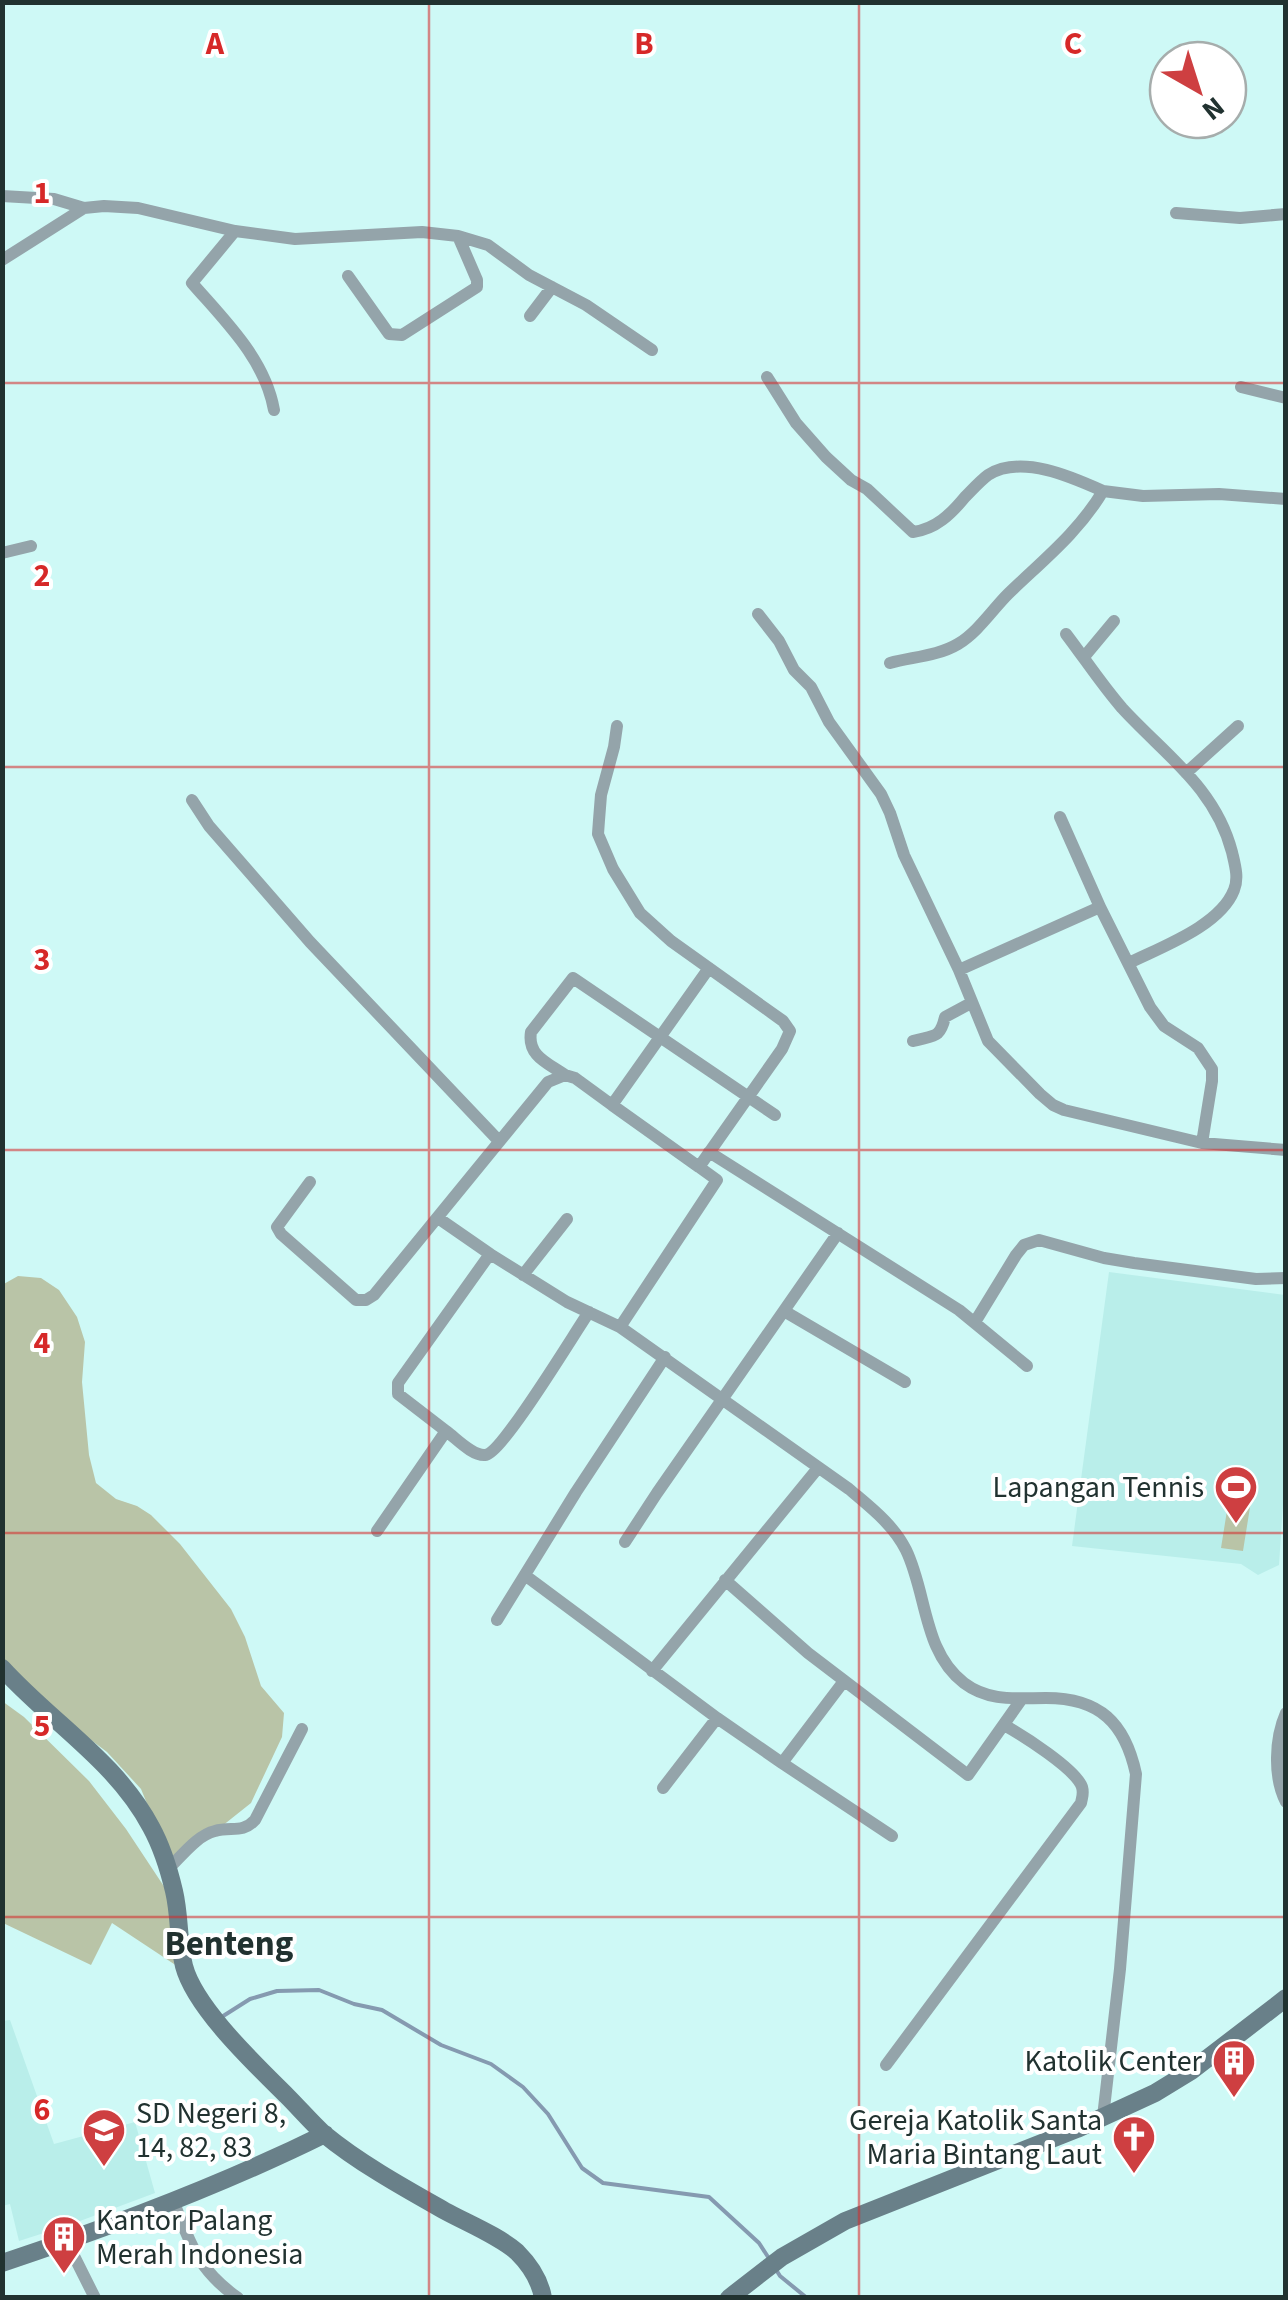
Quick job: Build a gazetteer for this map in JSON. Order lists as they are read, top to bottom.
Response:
{
  "districts": ["Benteng"],
  "places": {
    "sports": ["Lapangan Tennis"],
    "building": ["Katolik Center", "Kantor Palang Merah Indonesia"],
    "school or university": ["SD Negeri 8, 14, 82, 83"],
    "church": ["Gereja Katolik Santa Maria Bintang Laut"]
  },
  "north": "bottom right",
  "grid": {
    "columns": ["A", "B", "C"],
    "rows": [
      "1",
      "2",
      "3",
      "4",
      "5",
      "6"
    ]
  }
}
